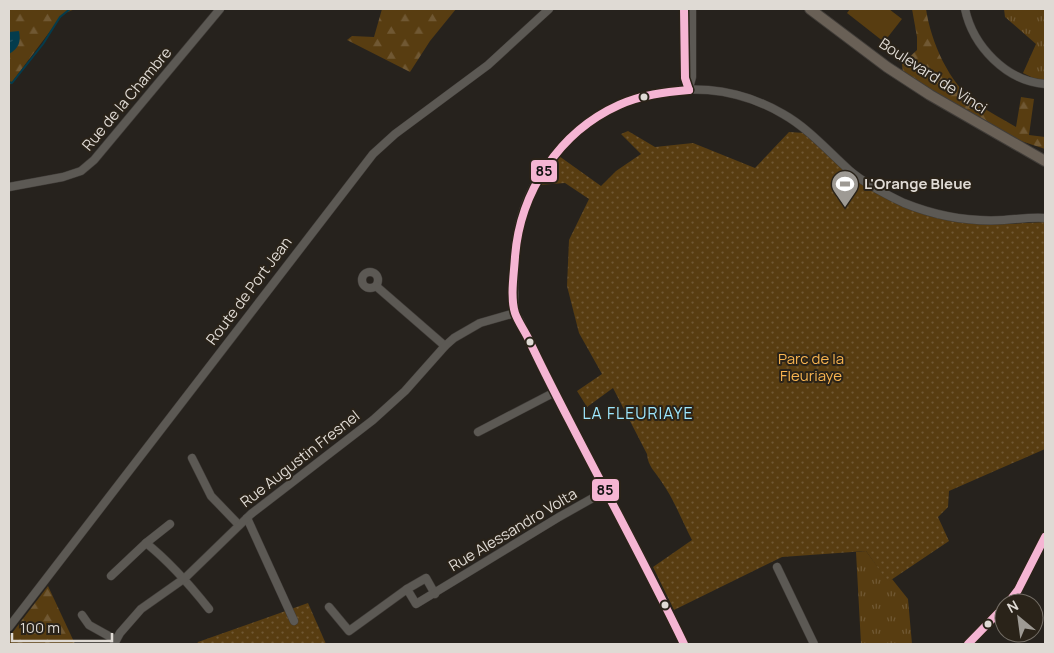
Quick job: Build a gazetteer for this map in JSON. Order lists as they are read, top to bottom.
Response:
{
  "streets": {
    "main road": ["Boulevard de Vinci"],
    "street": [
      "Rue de la Chambre",
      "Route de Port Jean",
      "Rue Augustin Fresnel",
      "Rue Alessandro Volta"
    ]
  },
  "districts": ["LA FLEURIAYE"],
  "parks": ["Parc de la Fleuriaye"],
  "places": {
    "sports": ["L'Orange Bleue"]
  },
  "lines": ["transit line 85"],
  "scale_bar": "100 m",
  "north": "top left"
}
